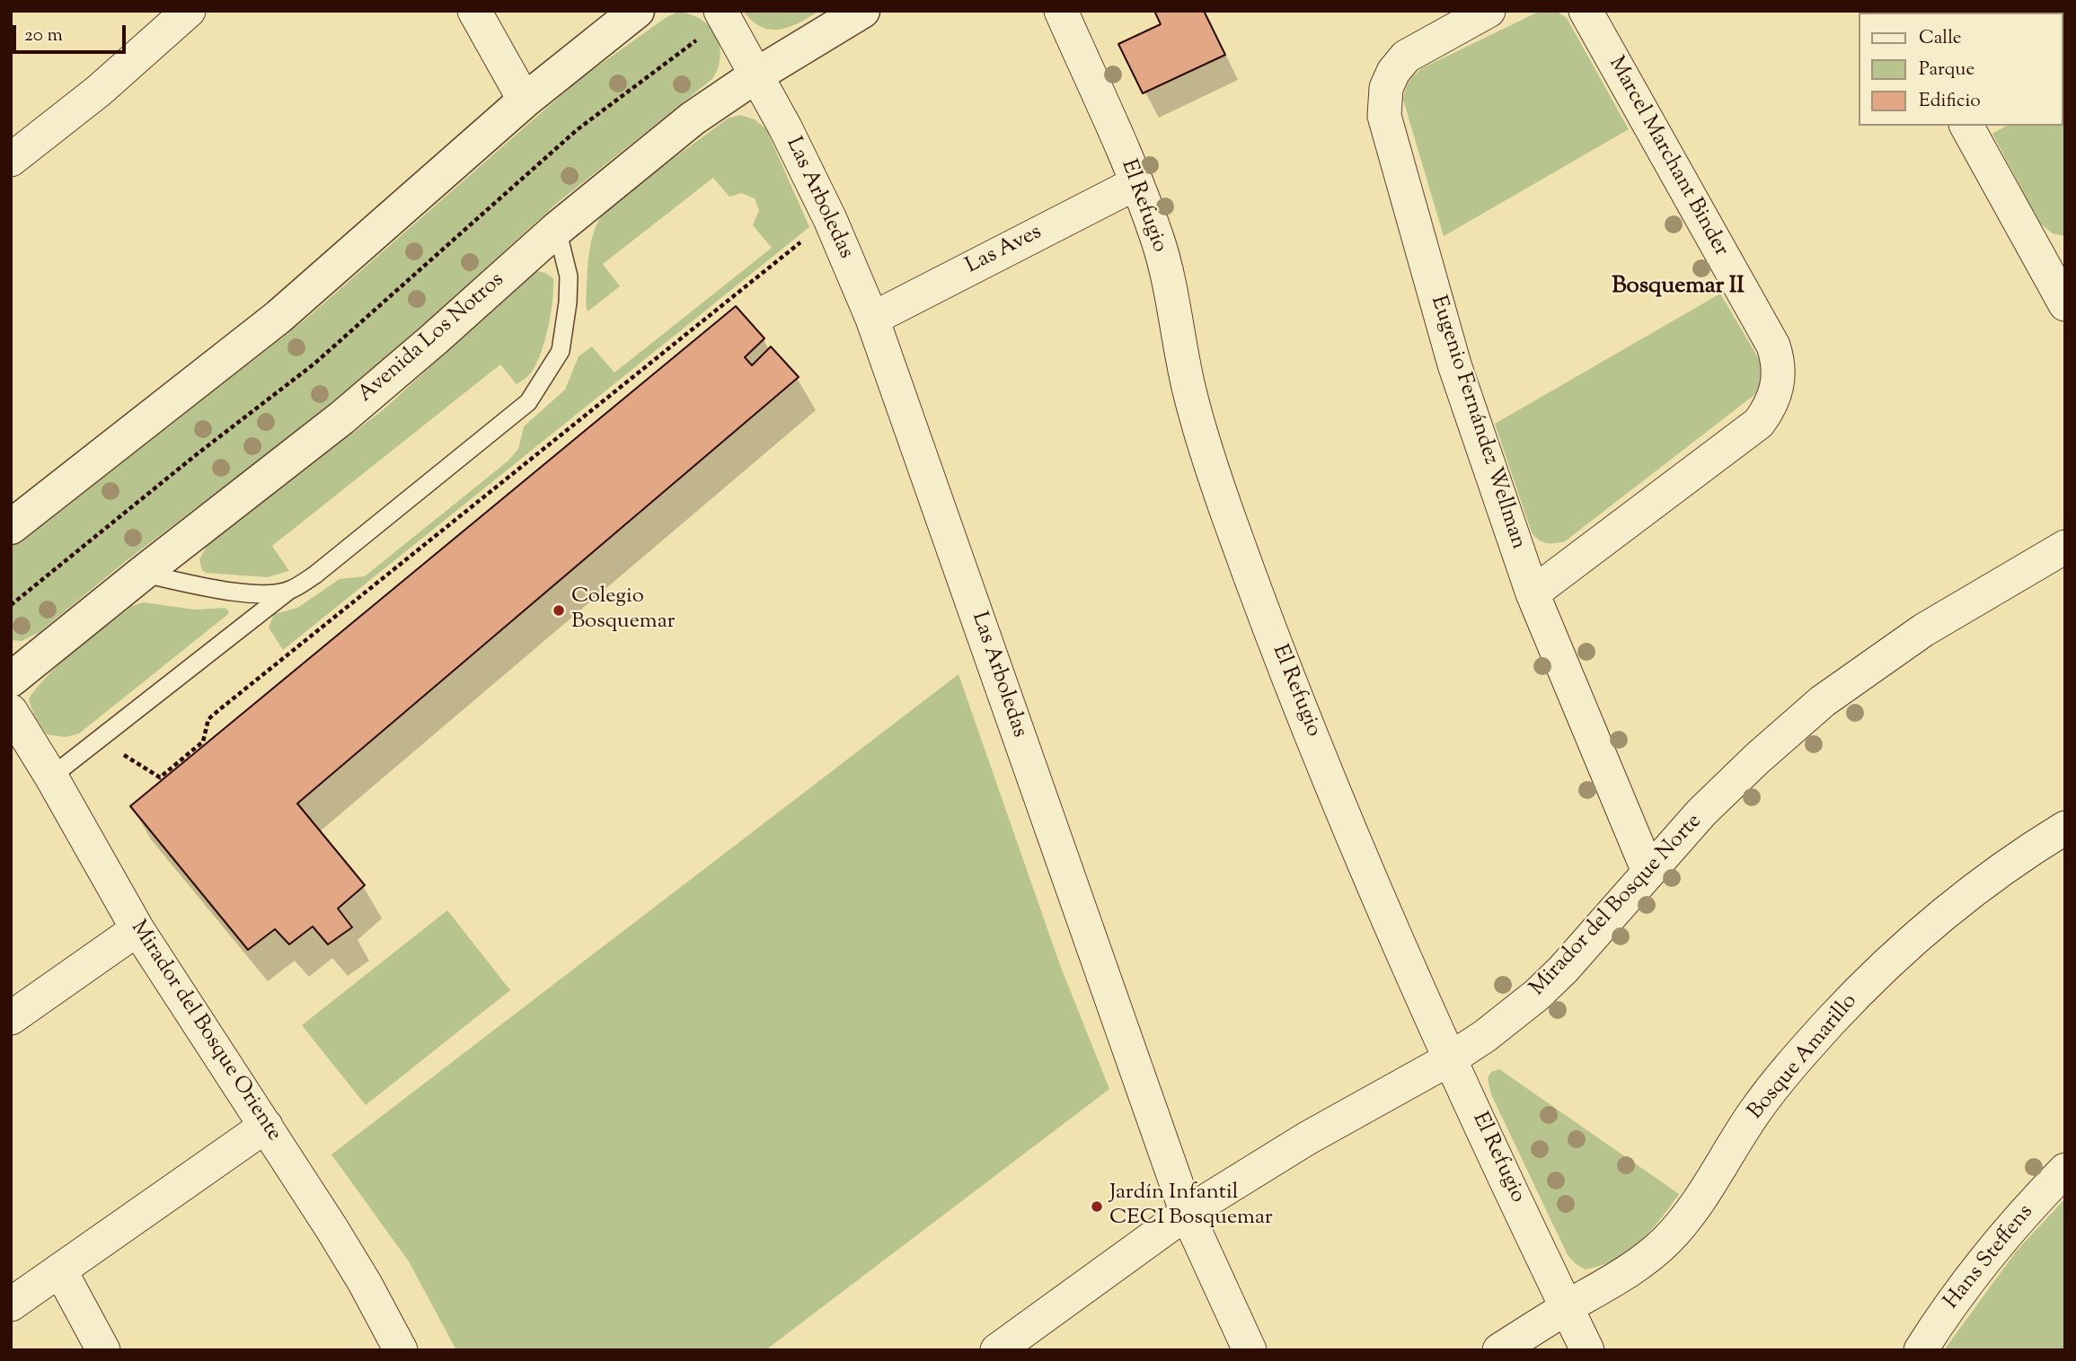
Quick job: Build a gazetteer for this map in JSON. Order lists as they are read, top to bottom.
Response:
{
  "streets": {
    "street": [
      "Marcel Marchant Binder",
      "Las Arboledas",
      "El Refugio",
      "Las Aves",
      "Avenida Los Notros",
      "Eugenio Fernández Wellman",
      "Mirador del Bosque Norte",
      "Mirador del Bosque Oriente",
      "Bosque Amarillo",
      "Hans Steffens"
    ]
  },
  "crossings": [
    ["Marcel Marchant Binder", "Eugenio Fernández Wellman"],
    ["Las Arboledas", "Las Aves"],
    ["Las Arboledas", "Avenida Los Notros"],
    ["Las Arboledas", "Mirador del Bosque Norte"],
    ["El Refugio", "Las Aves"],
    ["El Refugio", "Mirador del Bosque Norte"],
    ["El Refugio", "Bosque Amarillo"],
    ["Eugenio Fernández Wellman", "Mirador del Bosque Norte"]
  ],
  "districts": ["Bosquemar II"],
  "places": ["Colegio Bosquemar", "Jardín Infantil CECI Bosquemar"],
  "legend": ["Calle", "Parque", "Edificio"],
  "scale_bar": "20 m"
}
